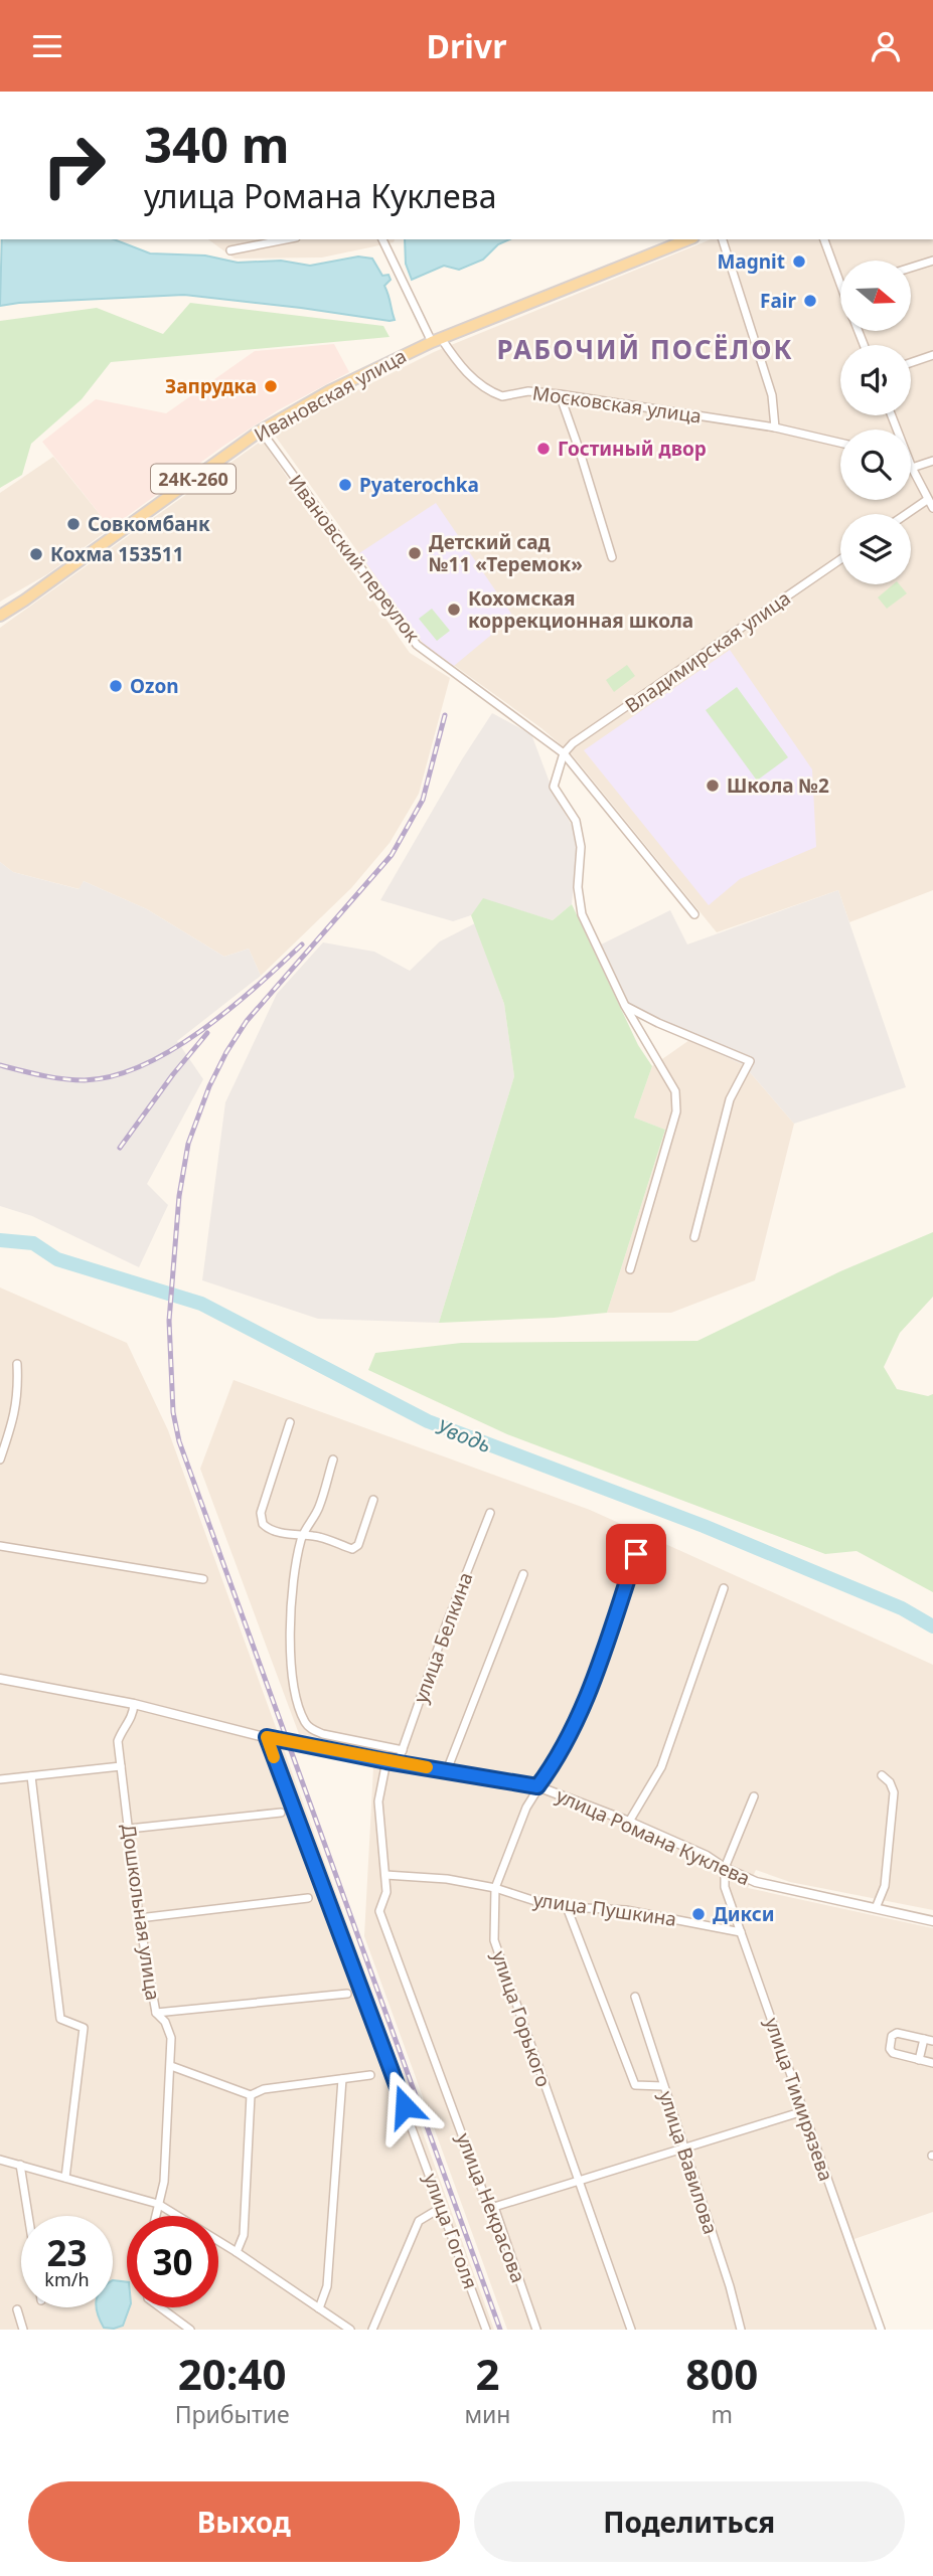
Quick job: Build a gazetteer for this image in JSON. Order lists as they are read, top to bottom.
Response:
{
  "streets": {
    "main road": ["Ивановская улица", "24К-260"],
    "street": [
      "Московская улица",
      "Ивановский переулок",
      "Владимирская улица",
      "улица Белкина",
      "улица Романа Куклева",
      "улица Пушкина",
      "Дошкольная улица",
      "улица Горького",
      "улица Тимирязева",
      "улица Вавилова",
      "улица Некрасова",
      "улица Гоголя"
    ]
  },
  "crossings": [
    ["Ивановская улица", "Московская улица"],
    ["Ивановская улица", "Ивановский переулок"],
    ["Ивановский переулок", "Владимирская улица"],
    ["улица Белкина", "улица Романа Куклева"],
    ["улица Романа Куклева", "Дошкольная улица"],
    ["улица Романа Куклева", "улица Горького"],
    ["улица Романа Куклева", "улица Тимирязева"],
    ["улица Романа Куклева", "улица Некрасова"],
    ["улица Романа Куклева", "улица Гоголя"],
    ["улица Пушкина", "улица Горького"],
    ["улица Пушкина", "улица Тимирязева"],
    ["улица Пушкина", "улица Некрасова"]
  ],
  "districts": ["РАБОЧИЙ ПОСЁЛОК"],
  "water": ["Уводь"],
  "places": [
    "Magnit",
    "Fair",
    "Запрудка",
    "Гостиный двор",
    "Pyaterochka",
    "Совкомбанк",
    "Детский сад №11 «Теремок»",
    "Кохма 153511",
    "Кохомская коррекционная школа",
    "Ozon",
    "Школа №2",
    "Дикси"
  ],
  "north": "right",
  "page": {
    "header": "Drivr",
    "turn": ["340 m", "улица Романа Куклева"],
    "speed": "23 km/h",
    "limit": "30",
    "eta": [
      "20:40",
      "Прибытие",
      "2",
      "мин",
      "800",
      "m"
    ],
    "buttons": ["Выход", "Поделиться"]
  }
}
